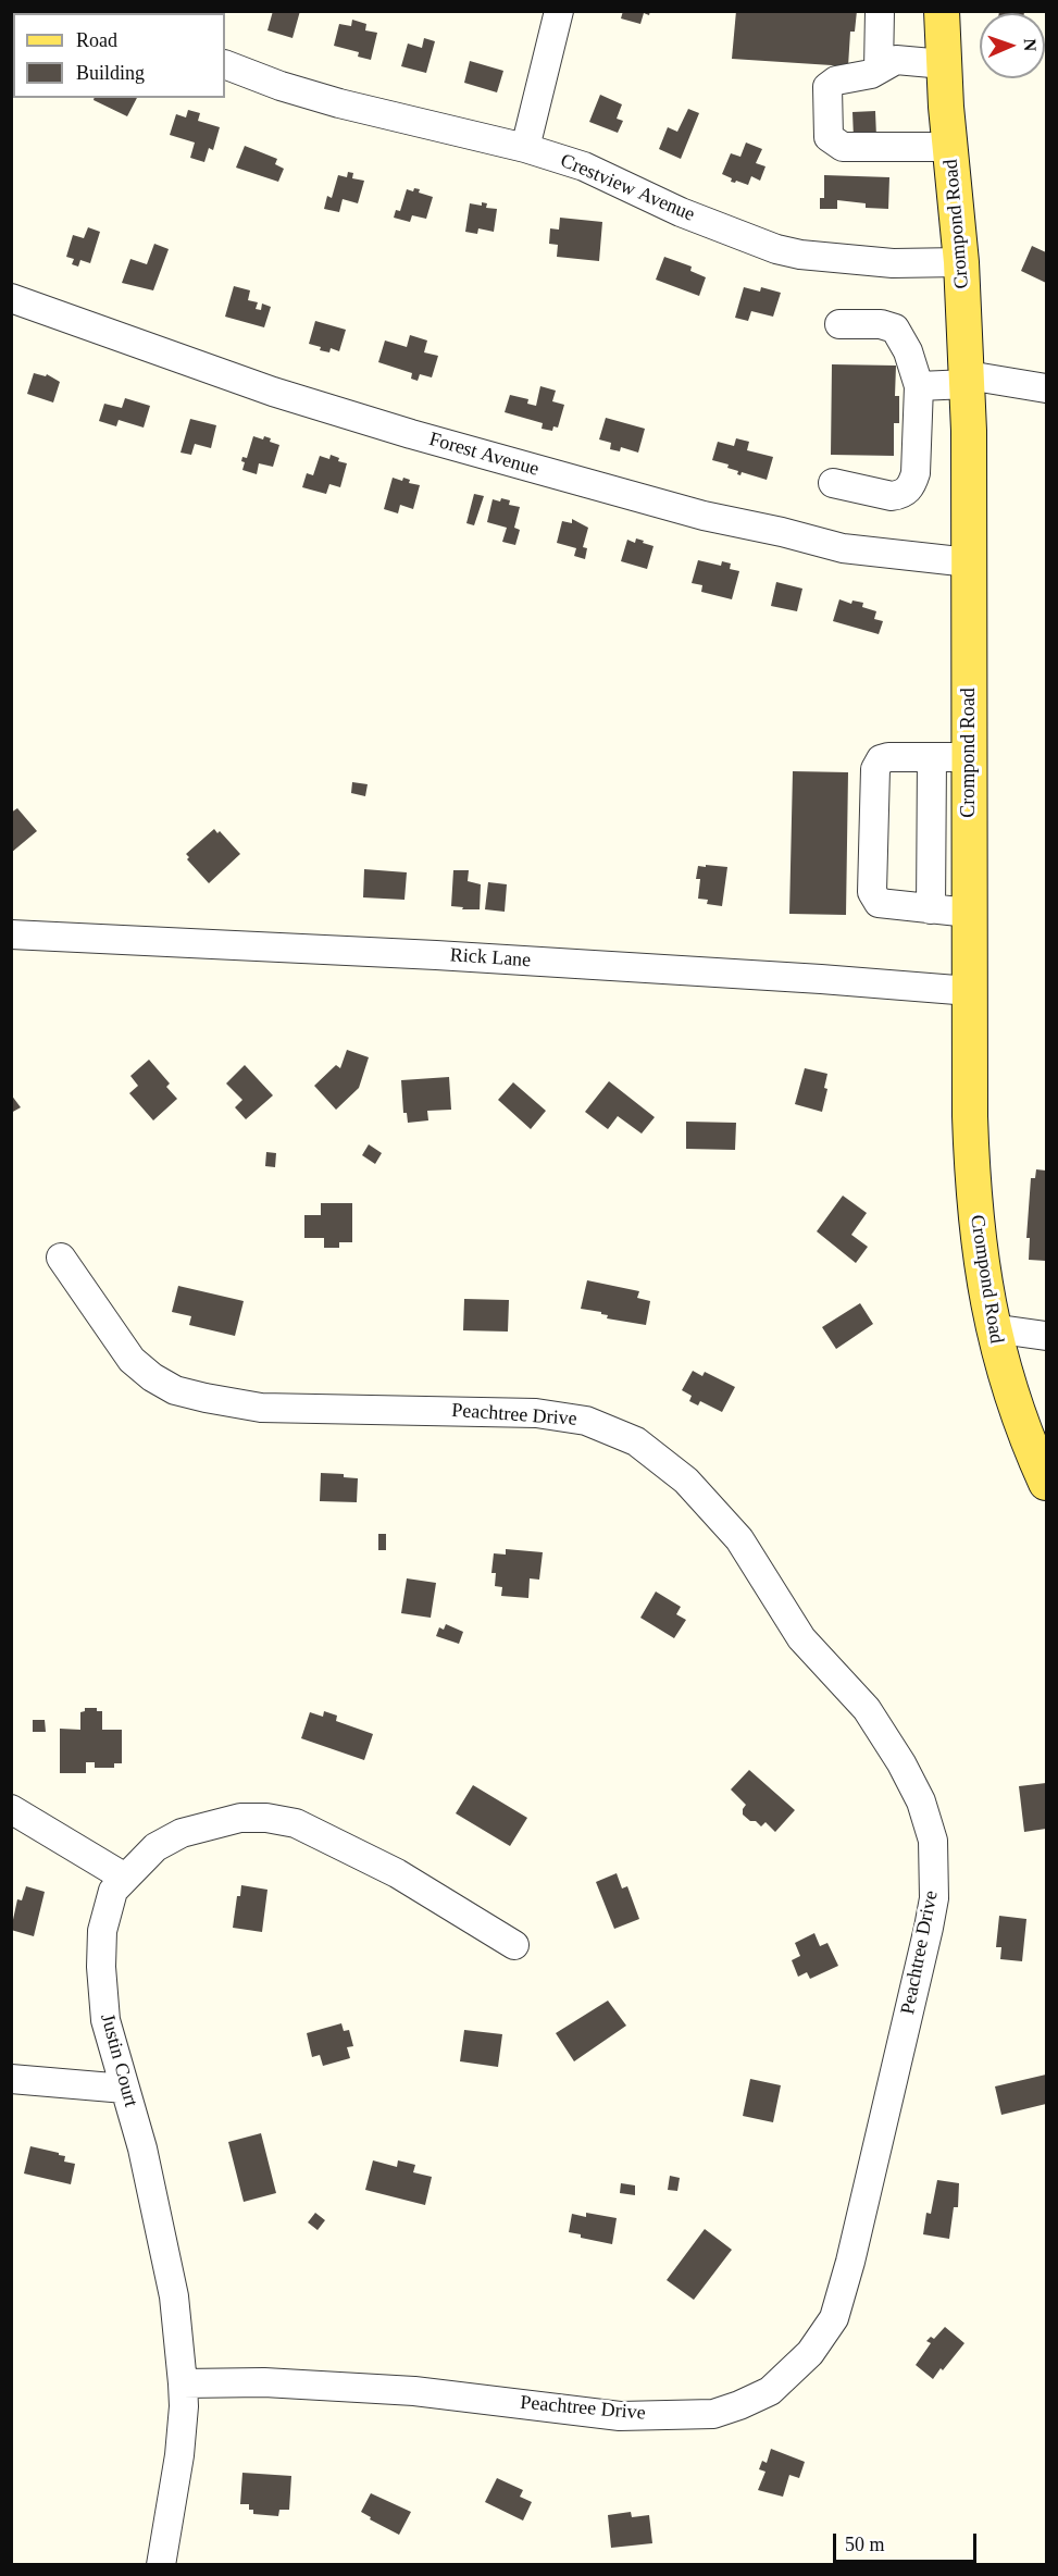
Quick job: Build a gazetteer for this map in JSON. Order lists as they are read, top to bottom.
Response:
{
  "streets": {
    "main road": ["Crompond Road"],
    "street": [
      "Crestview Avenue",
      "Forest Avenue",
      "Rick Lane",
      "Peachtree Drive",
      "Justin Court"
    ]
  },
  "crossings": [
    ["Crestview Avenue", "Crompond Road"],
    ["Crompond Road", "Forest Avenue"],
    ["Crompond Road", "Rick Lane"],
    ["Peachtree Drive", "Justin Court"]
  ],
  "legend": ["Road", "Building"],
  "scale_bar": "50 m",
  "north": "right"
}
